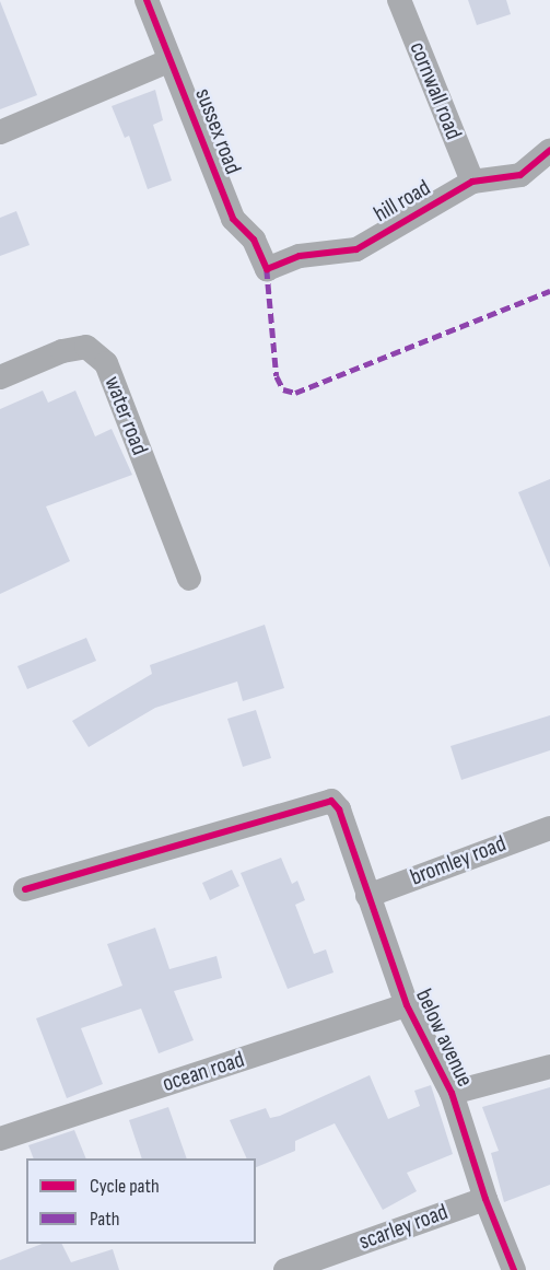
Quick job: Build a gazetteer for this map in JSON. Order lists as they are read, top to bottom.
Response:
{
  "streets": {
    "street": [
      "cornwall road",
      "sussex road",
      "hill road",
      "water road",
      "bromley road",
      "below avenue",
      "ocean road",
      "scarley road"
    ]
  },
  "crossings": [
    ["cornwall road", "hill road"],
    ["sussex road", "hill road"],
    ["bromley road", "below avenue"],
    ["below avenue", "ocean road"],
    ["below avenue", "scarley road"]
  ],
  "legend": ["Cycle path", "Path"]
}
